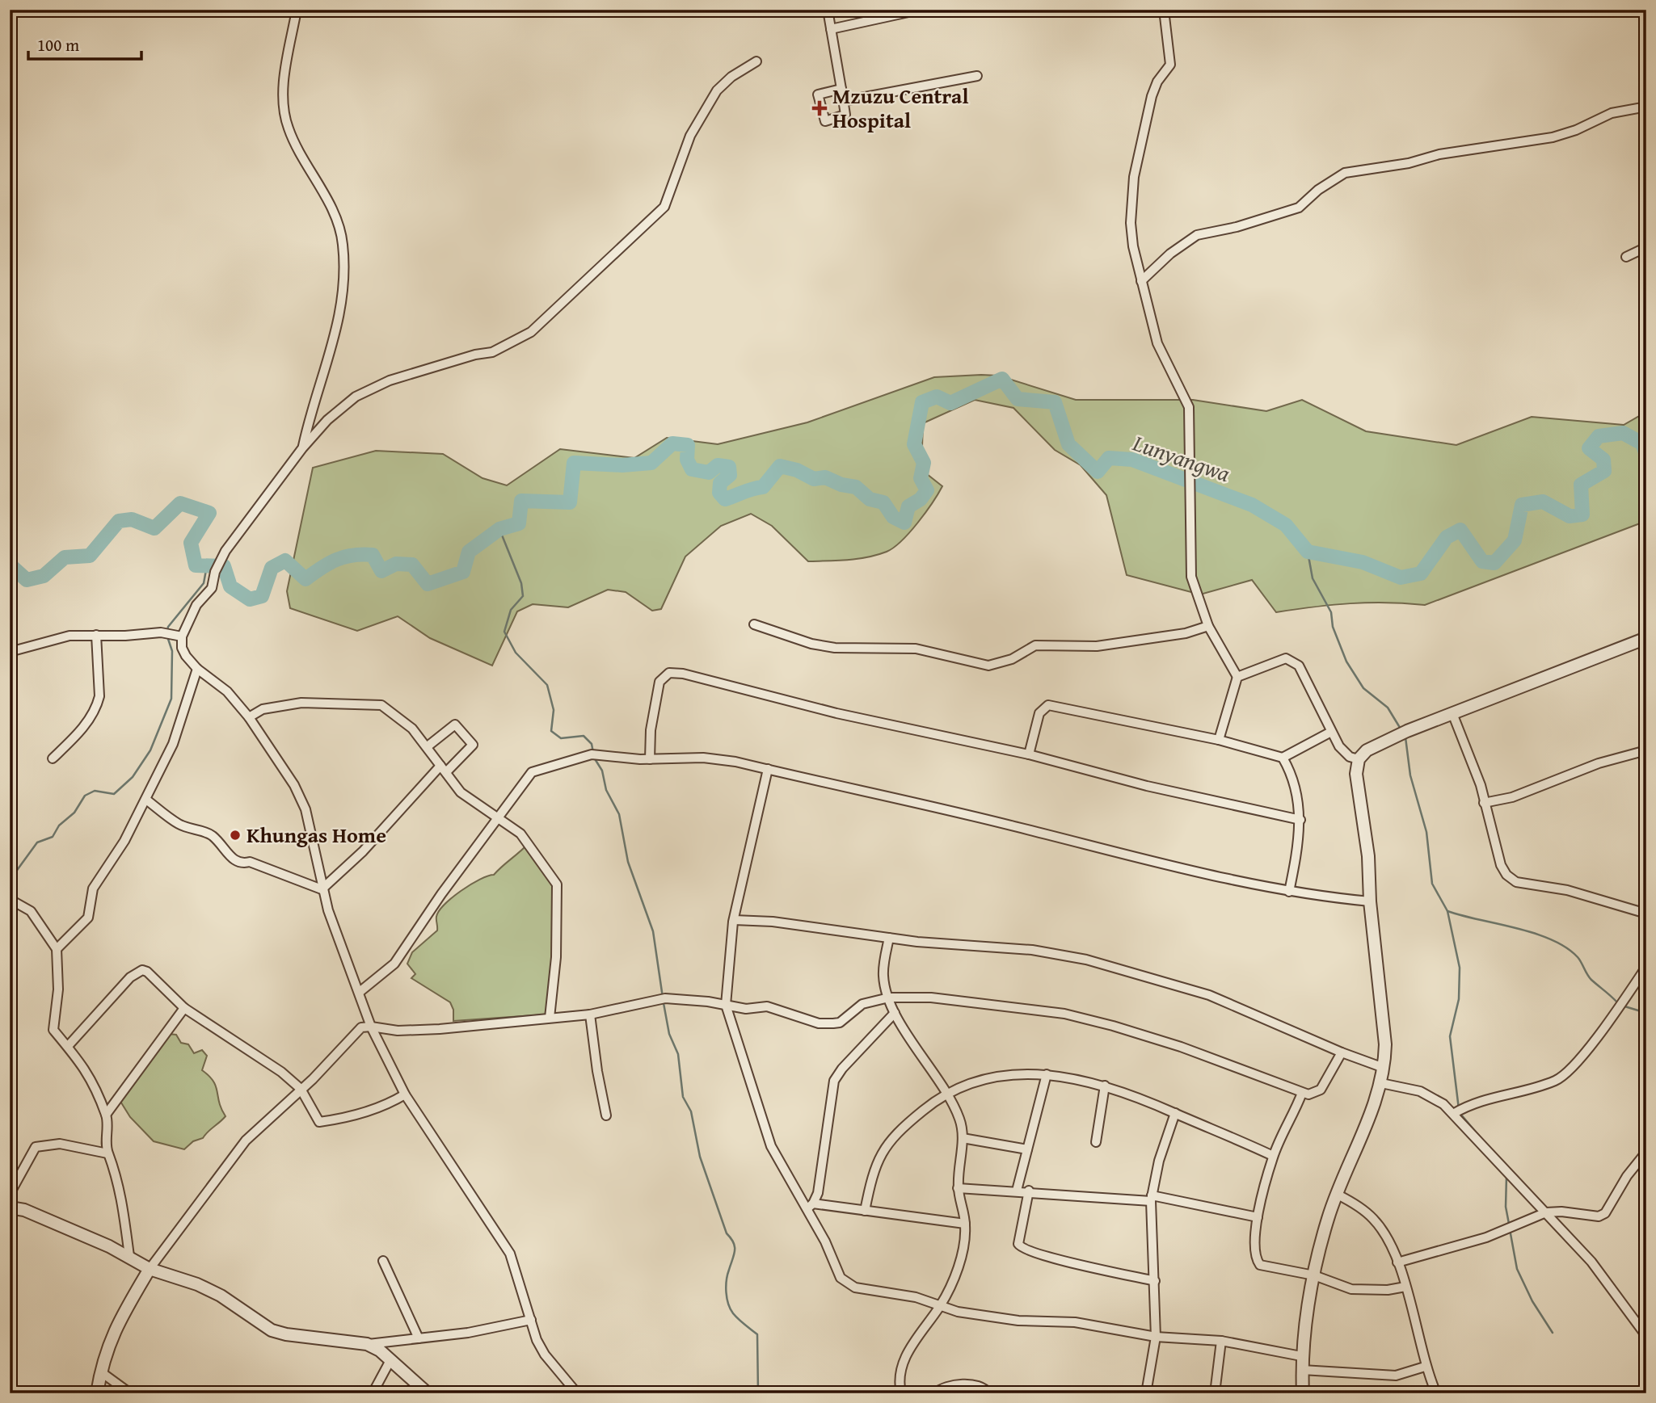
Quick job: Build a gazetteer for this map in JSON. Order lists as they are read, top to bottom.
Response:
{
  "water": ["Lunyangwa"],
  "places": {
    "health": ["Mzuzu Central Hospital"],
    "other": ["Khungas Home"]
  },
  "scale_bar": "100 m"
}
